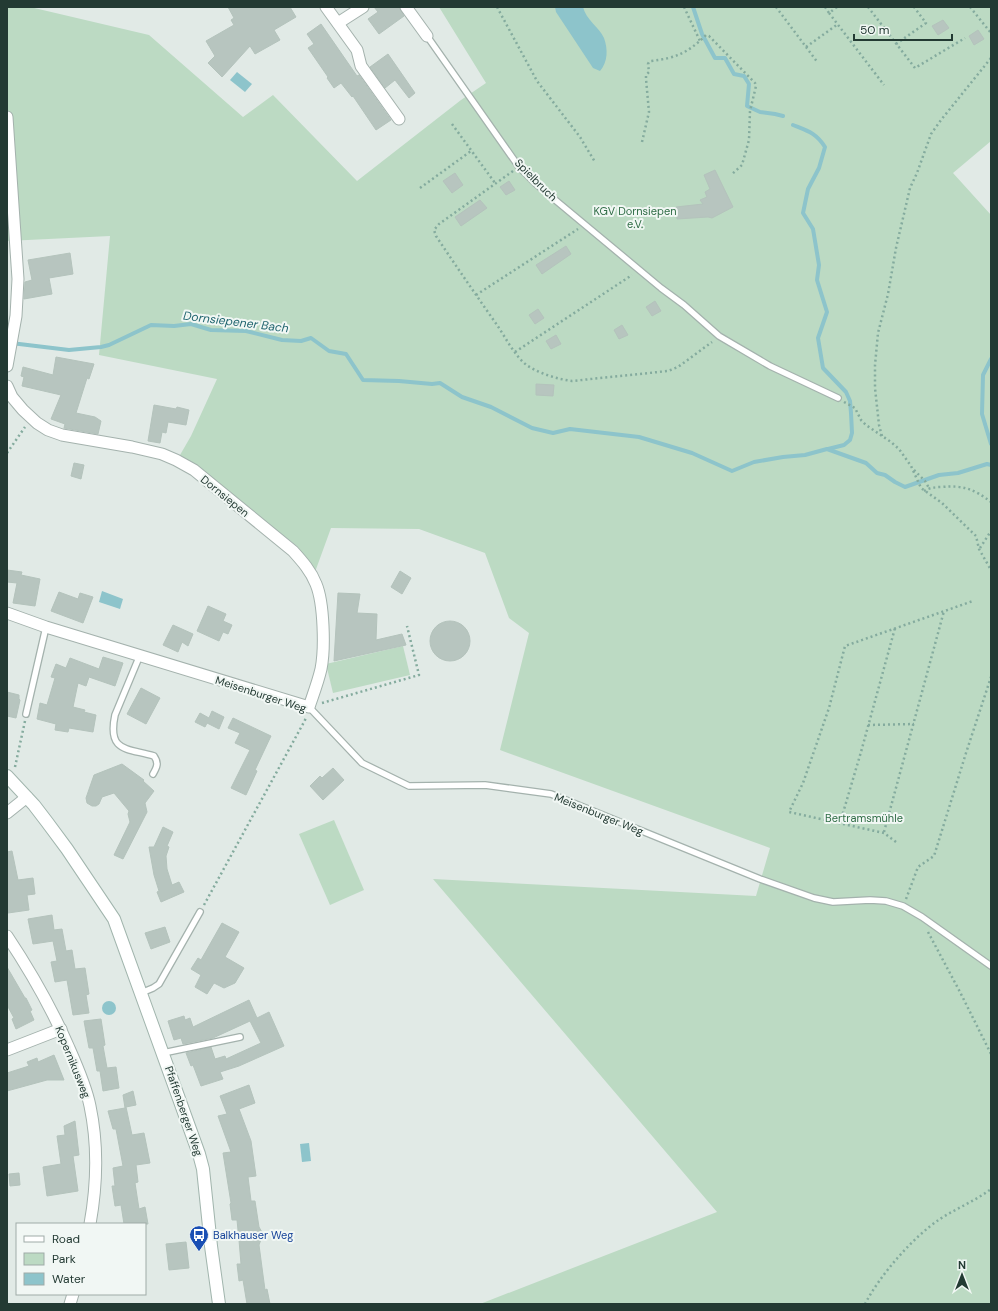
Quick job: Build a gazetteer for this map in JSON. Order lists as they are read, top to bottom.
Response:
{
  "streets": {
    "main road": ["Pfaffenberger Weg"],
    "street": [
      "Spielbruch",
      "Dornsiepen",
      "Meisenburger Weg",
      "Kopernikusweg"
    ]
  },
  "crossings": [
    ["Dornsiepen", "Meisenburger Weg"]
  ],
  "water": ["Dornsiepener Bach"],
  "parks": ["KGV Dornsiepen e.V.", "Bertramsmühle"],
  "places": {
    "bus stop": ["Balkhauser Weg"]
  },
  "legend": ["Road", "Park", "Water"],
  "scale_bar": "50 m",
  "north": "top"
}
